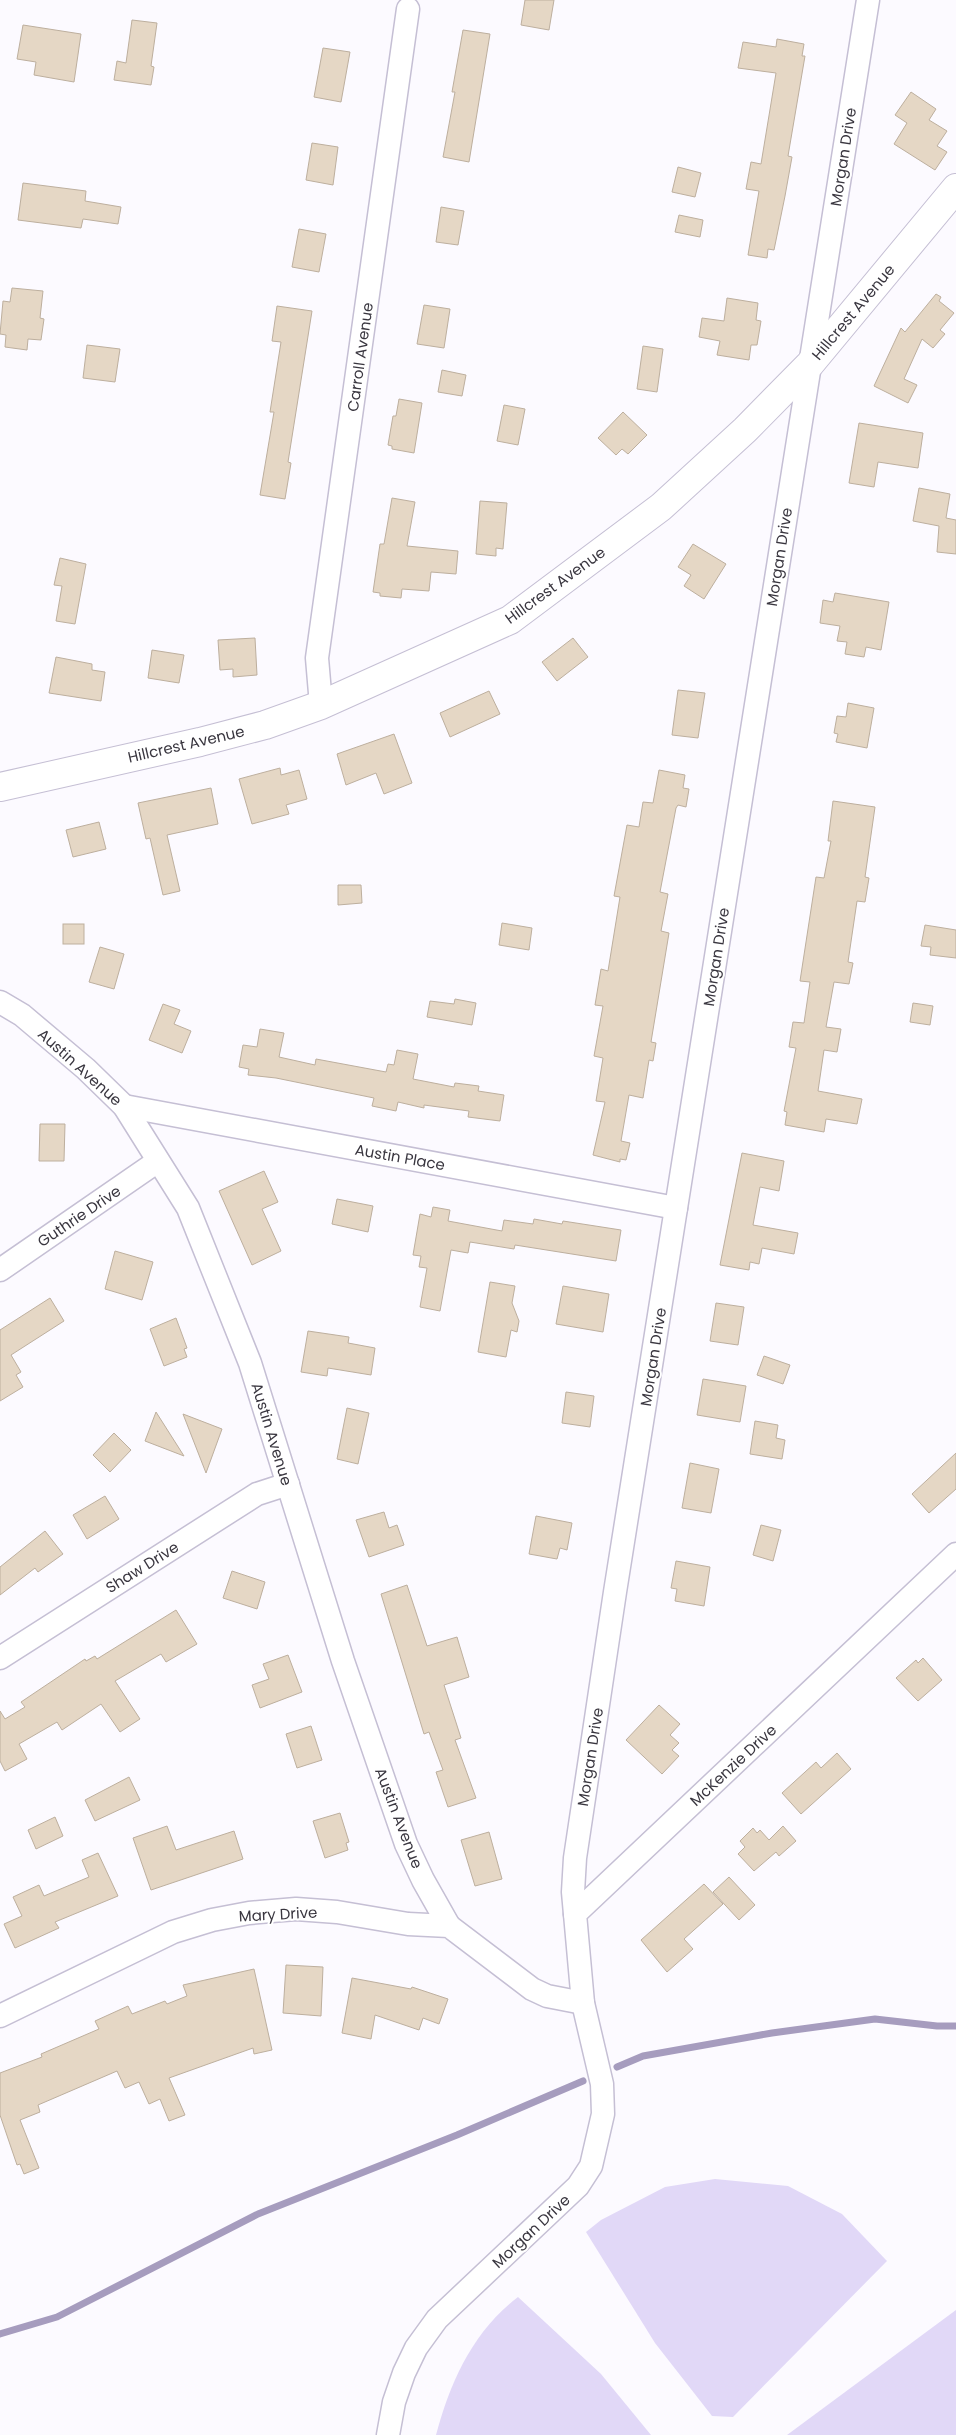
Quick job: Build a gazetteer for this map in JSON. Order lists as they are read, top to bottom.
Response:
{
  "streets": {
    "street": [
      "Morgan Drive",
      "Hillcrest Avenue",
      "Carroll Avenue",
      "Austin Avenue",
      "Austin Place",
      "Guthrie Drive",
      "Shaw Drive",
      "McKenzie Drive",
      "Mary Drive"
    ]
  },
  "crossings": [
    ["Morgan Drive", "Hillcrest Avenue"],
    ["Morgan Drive", "Austin Place"],
    ["Morgan Drive", "McKenzie Drive"],
    ["Hillcrest Avenue", "Carroll Avenue"],
    ["Austin Avenue", "Austin Place"],
    ["Austin Avenue", "Guthrie Drive"],
    ["Austin Avenue", "Shaw Drive"],
    ["Austin Avenue", "Mary Drive"]
  ]
}
